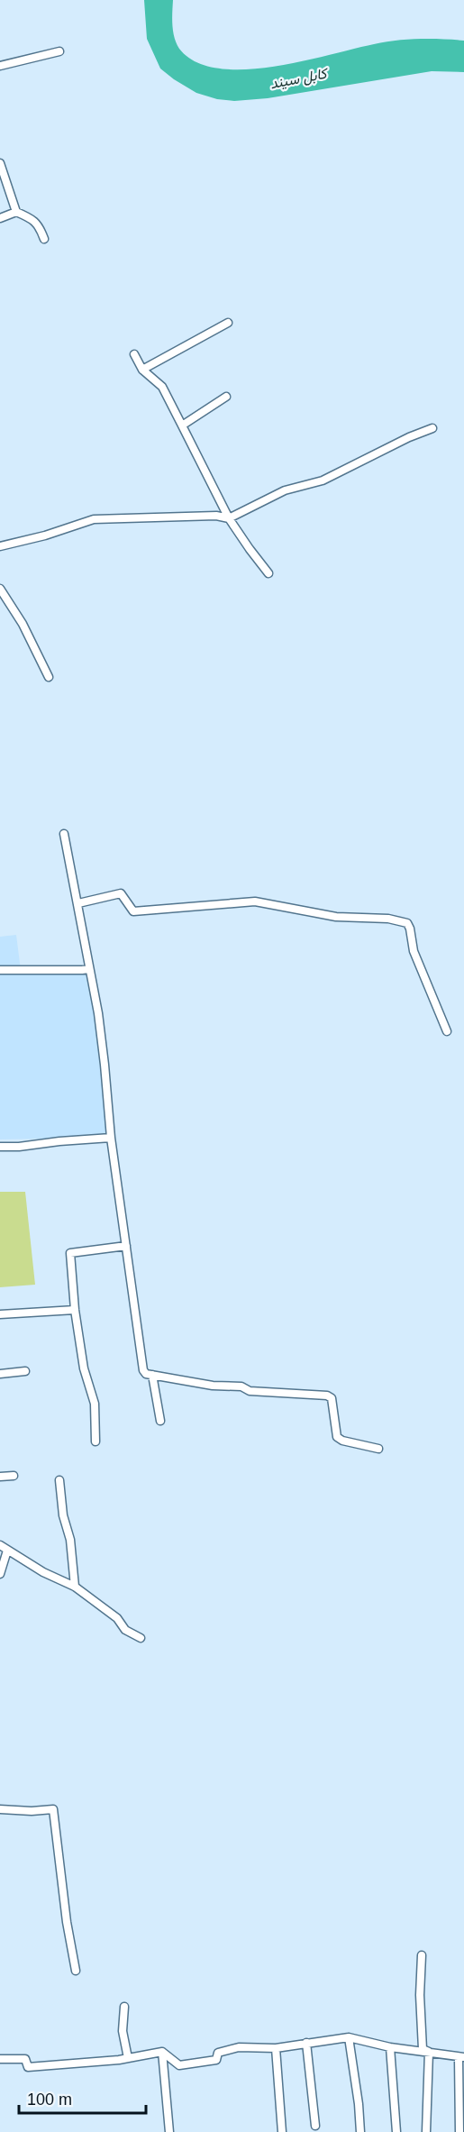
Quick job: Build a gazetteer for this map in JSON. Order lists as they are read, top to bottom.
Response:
{
  "water": ["کابل سيند"],
  "scale_bar": "100 m"
}
